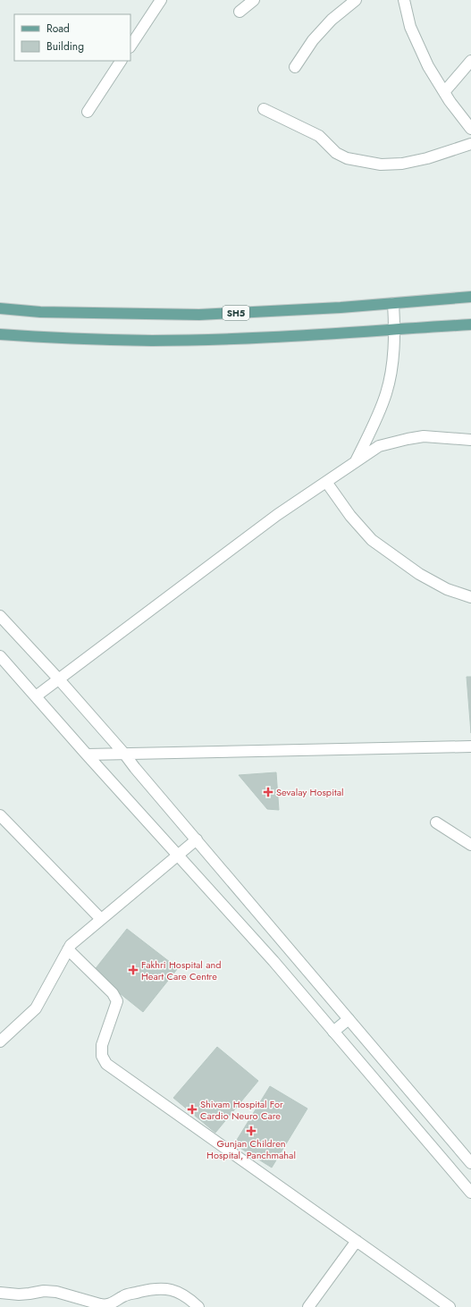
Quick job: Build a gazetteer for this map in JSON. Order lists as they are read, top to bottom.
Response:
{
  "streets": {
    "main road": ["SH5"]
  },
  "places": {
    "health": [
      "Sevalay Hospital",
      "Fakhri Hospital and Heart Care Centre",
      "Shivam Hospital For Cardio Neuro Care",
      "Gunjan Children Hospital, Panchmahal"
    ]
  },
  "legend": ["Road", "Building"]
}
